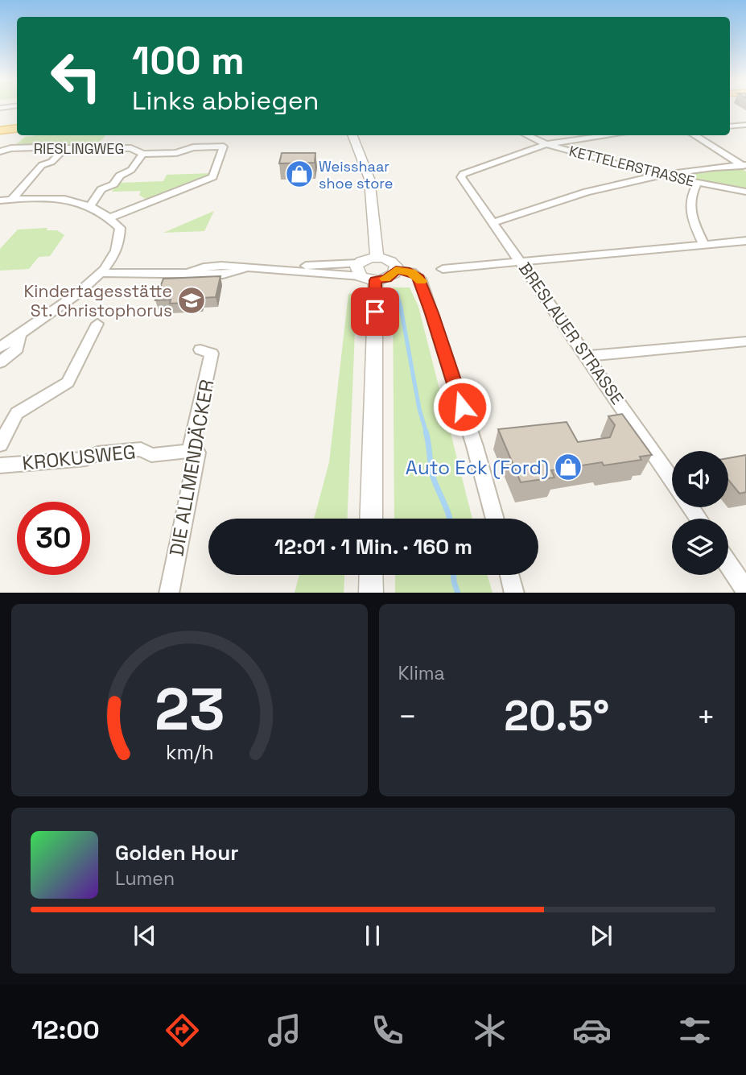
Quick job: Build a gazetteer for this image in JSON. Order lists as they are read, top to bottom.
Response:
{
  "streets": {
    "street": [
      "RIESLINGWEG",
      "KETTELERSTRASSE",
      "BRESLAUER STRASSE",
      "KROKUSWEG",
      "DIE ALLMENDÄCKER"
    ]
  },
  "crossings": [
    ["KETTELERSTRASSE", "BRESLAUER STRASSE"],
    ["KROKUSWEG", "DIE ALLMENDÄCKER"]
  ],
  "places": {
    "shop": ["Weisshaar shoe store", "Auto Eck (Ford)"],
    "school or university": ["Kindertagesstätte St. Christophorus"]
  },
  "page": {
    "turn": ["100 m", "Links abbiegen"],
    "limit": "30",
    "trip": "12:01 · 1 Min. · 160 m",
    "tile": "Klima",
    "heat": ["−", "20.5°", "+"],
    "song": ["Golden Hour", "Lumen"],
    "tabs": "12:00",
    "gauge": ["23", "km/h"]
  }
}
